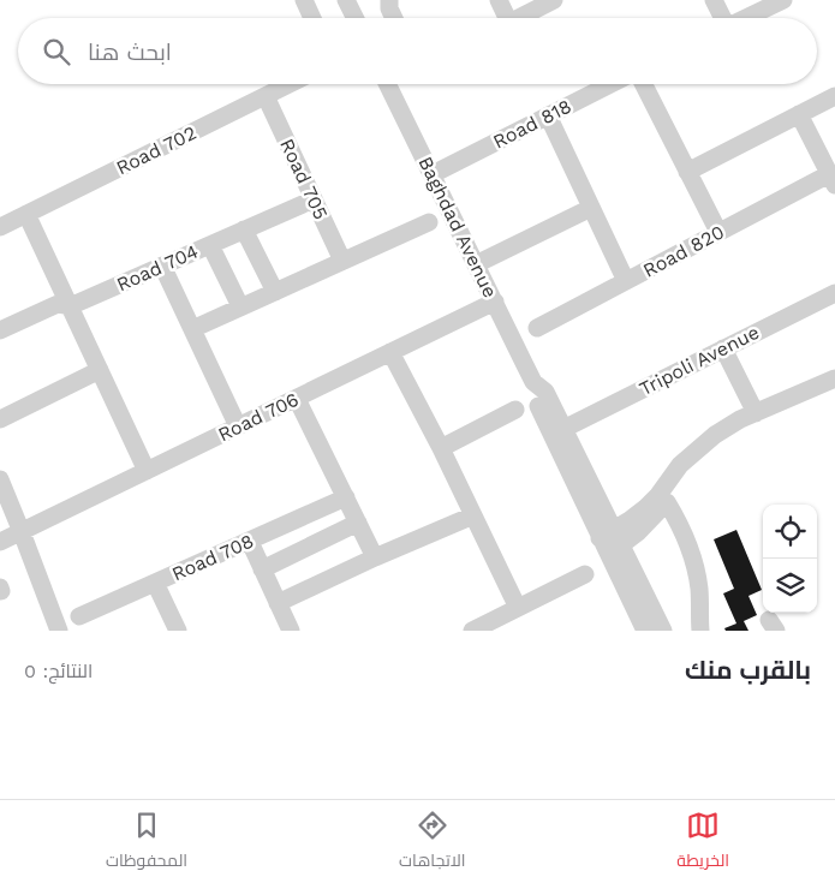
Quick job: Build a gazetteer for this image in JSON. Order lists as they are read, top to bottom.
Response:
{
  "streets": {
    "street": [
      "Road 818",
      "Road 702",
      "Road 705",
      "Baghdad Avenue",
      "Road 820",
      "Road 704",
      "Tripoli Avenue",
      "Road 706",
      "Road 708"
    ]
  },
  "crossings": [
    ["Road 818", "Baghdad Avenue"],
    ["Road 702", "Road 705"],
    ["Road 705", "Road 704"],
    ["Baghdad Avenue", "Tripoli Avenue"],
    ["Baghdad Avenue", "Road 706"]
  ],
  "page": {
    "search": "ابحث هنا",
    "heading": ["بالقرب منك", "النتائج: 0"],
    "nav": ["الخريطة", "الاتجاهات", "المحفوظات"]
  }
}
